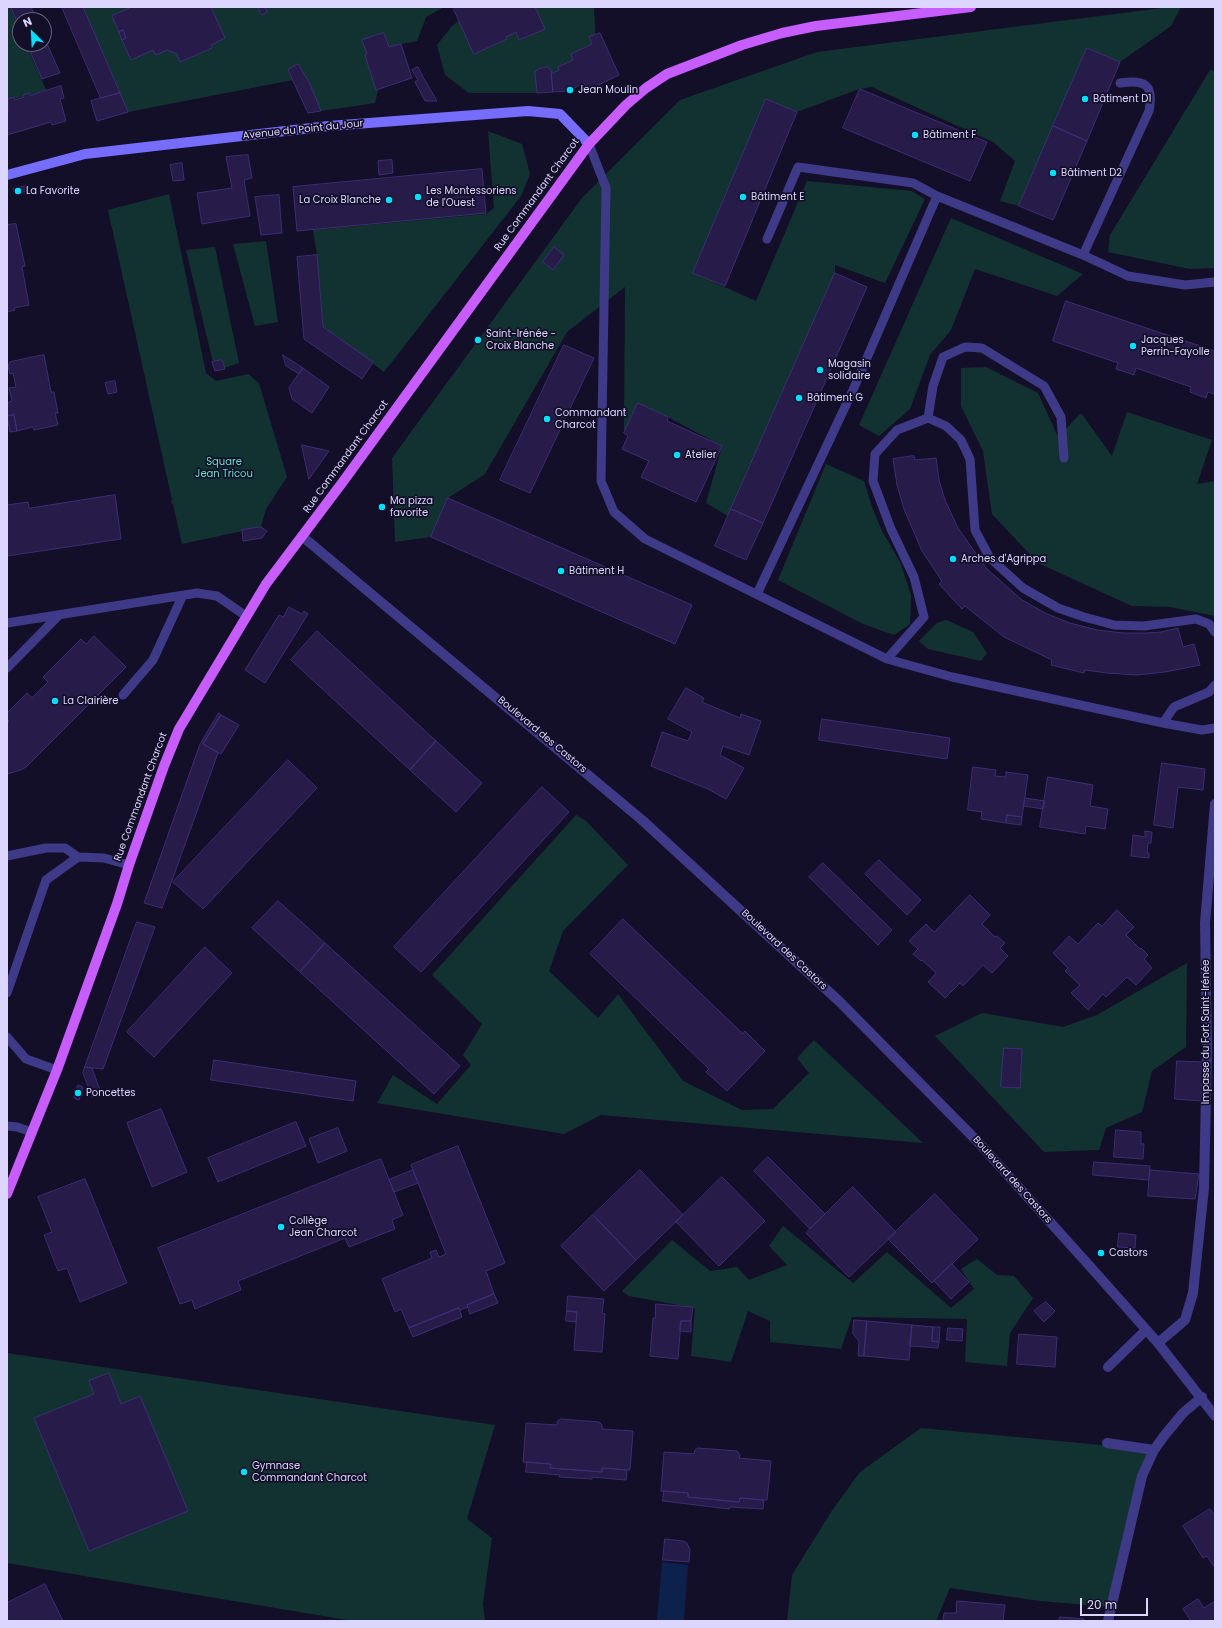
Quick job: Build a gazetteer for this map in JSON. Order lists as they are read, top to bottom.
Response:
{
  "streets": {
    "main road": ["Avenue du Point du Jour", "Rue Commandant Charcot"],
    "street": ["Boulevard des Castors", "Impasse du Fort Saint-Irénée"]
  },
  "crossings": [
    ["Avenue du Point du Jour", "Rue Commandant Charcot"],
    ["Rue Commandant Charcot", "Boulevard des Castors"],
    ["Boulevard des Castors", "Impasse du Fort Saint-Irénée"]
  ],
  "parks": ["Square Jean Tricou"],
  "places": [
    "Jean Moulin",
    "Bâtiment D1",
    "Bâtiment F",
    "Bâtiment D2",
    "La Favorite",
    "Les Montessoriens de l'Ouest",
    "Bâtiment E",
    "La Croix Blanche",
    "Saint-Irénée - Croix Blanche",
    "Jacques Perrin-Fayolle",
    "Magasin solidaire",
    "Bâtiment G",
    "Commandant Charcot",
    "Atelier",
    "Ma pizza favorite",
    "Arches d'Agrippa",
    "Bâtiment H",
    "La Clairière",
    "Poncettes",
    "Collège Jean Charcot",
    "Castors",
    "Gymnase Commandant Charcot"
  ],
  "scale_bar": "20 m",
  "north": "top left"
}
